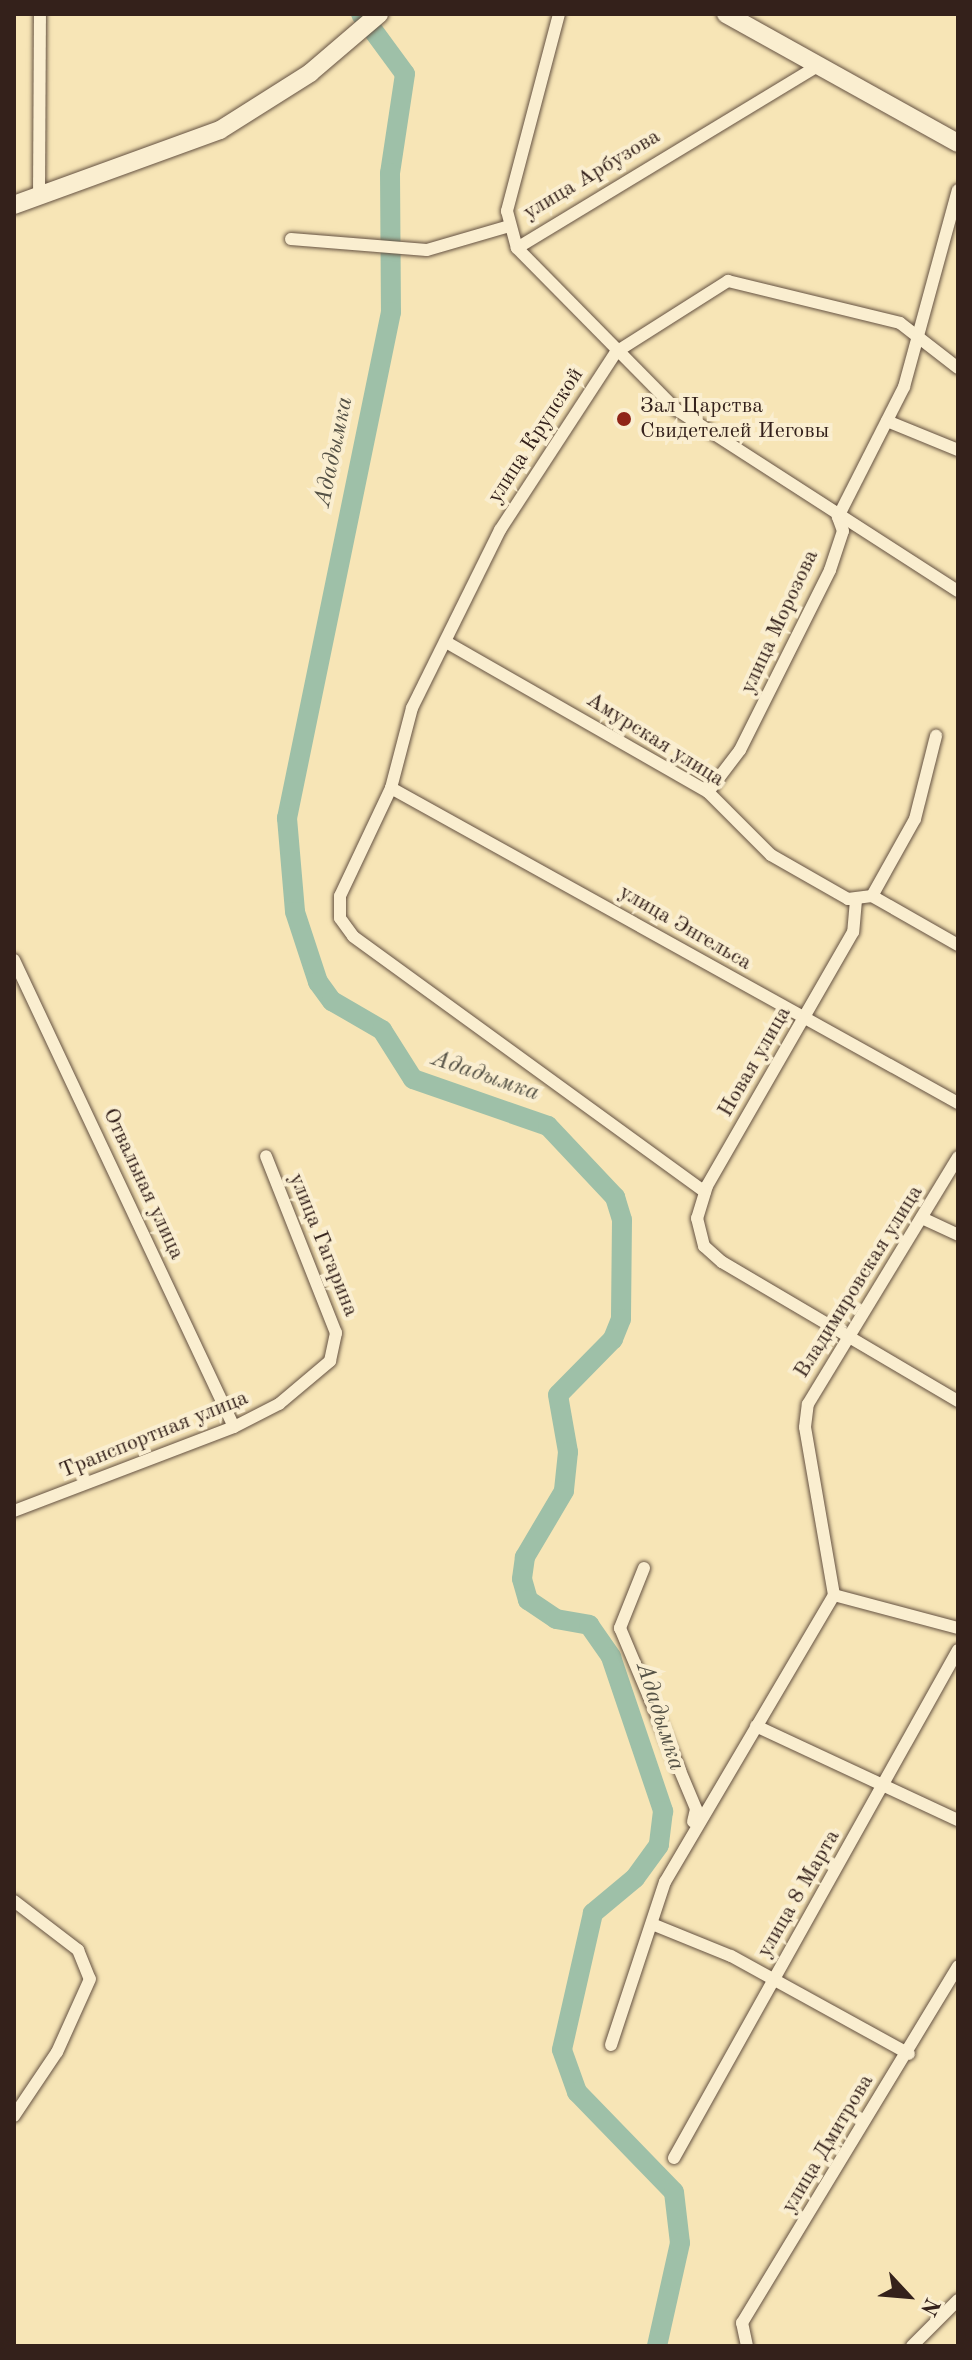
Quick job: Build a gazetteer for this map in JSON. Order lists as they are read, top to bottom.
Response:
{
  "streets": {
    "street": [
      "улица Арбузова",
      "улица Крупской",
      "улица Морозова",
      "Амурская улица",
      "улица Энгельса",
      "Новая улица",
      "Отвальная улица",
      "улица Гагарина",
      "Владимировская улица",
      "Транспортная улица",
      "улица 8 Марта",
      "улица Дмитрова"
    ]
  },
  "crossings": [
    ["улица Крупской", "улица Морозова"],
    ["улица Крупской", "Амурская улица"],
    ["улица Крупской", "улица Энгельса"],
    ["улица Крупской", "Новая улица"],
    ["улица Морозова", "Амурская улица"],
    ["Амурская улица", "Новая улица"],
    ["улица Энгельса", "Новая улица"],
    ["Новая улица", "Владимировская улица"],
    ["Отвальная улица", "Транспортная улица"],
    ["улица Гагарина", "Транспортная улица"]
  ],
  "water": ["Ададымка"],
  "places": ["Зал Царства Свидетелей Иеговы"],
  "north": "bottom right"
}
